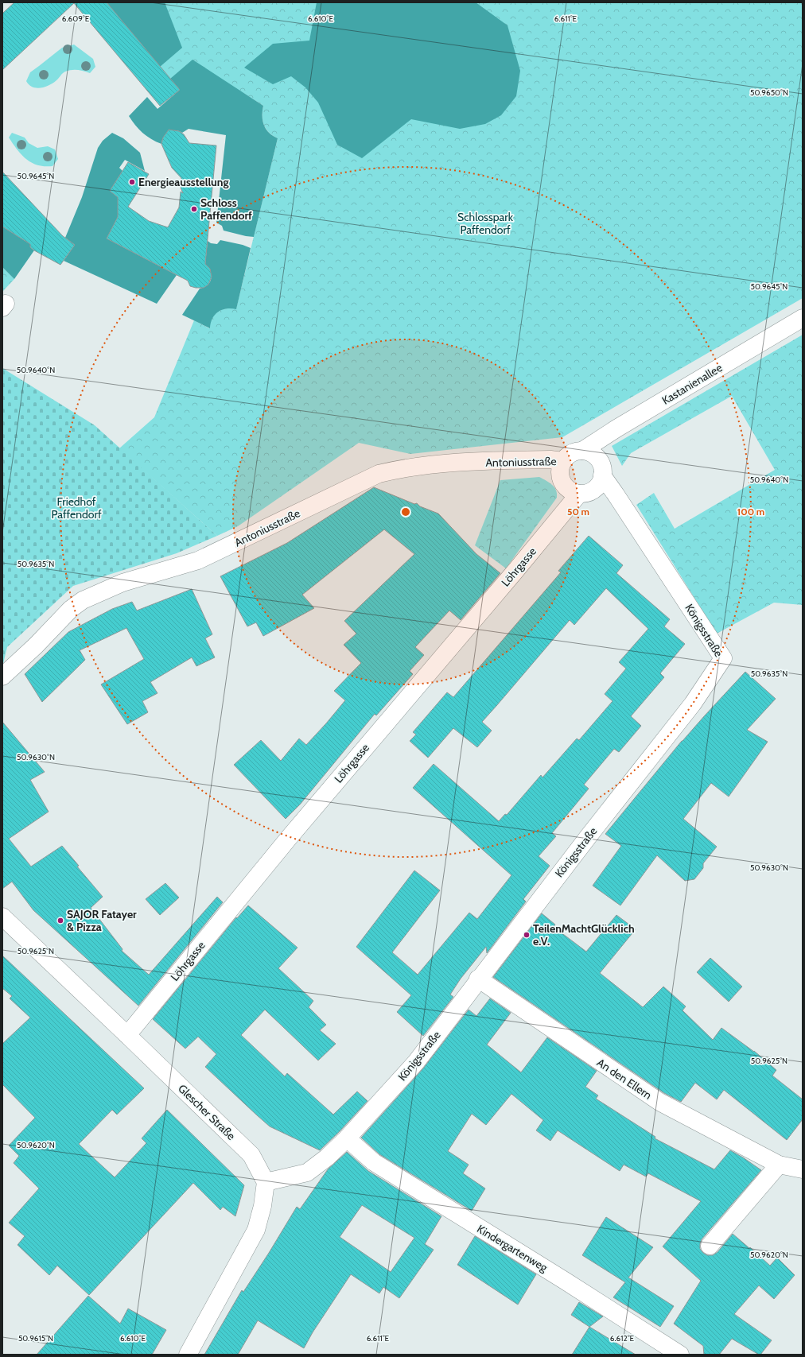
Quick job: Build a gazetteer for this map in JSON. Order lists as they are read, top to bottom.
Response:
{
  "streets": {
    "street": [
      "Kastanienallee",
      "Antoniusstraße",
      "Löhrgasse",
      "Königsstraße",
      "An den Ellern",
      "Glescher Straße",
      "Kindergartenweg"
    ]
  },
  "crossings": [
    ["Kastanienallee", "Antoniusstraße"],
    ["Kastanienallee", "Löhrgasse"],
    ["Kastanienallee", "Königsstraße"],
    ["Antoniusstraße", "Löhrgasse"],
    ["Antoniusstraße", "Königsstraße"],
    ["Löhrgasse", "Königsstraße"],
    ["Löhrgasse", "Glescher Straße"],
    ["Königsstraße", "An den Ellern"],
    ["Königsstraße", "Glescher Straße"],
    ["Königsstraße", "Kindergartenweg"]
  ],
  "parks": ["Schlosspark Paffendorf", "Friedhof Paffendorf"],
  "places": [
    "Energieausstellung",
    "Schloss Paffendorf",
    "SAJOR Fatayer & Pizza",
    "TeilenMachtGlücklich e.V."
  ],
  "coordinates": [
    "6.609°E",
    "6.610°E",
    "6.611°E",
    "50.9650°N",
    "50.9645°N",
    "50.9640°N",
    "50.9635°N",
    "50.9630°N",
    "50.9625°N",
    "50.9620°N",
    "6.612°E",
    "50.9615°N"
  ],
  "rings": ["50 m", "100 m"]
}
